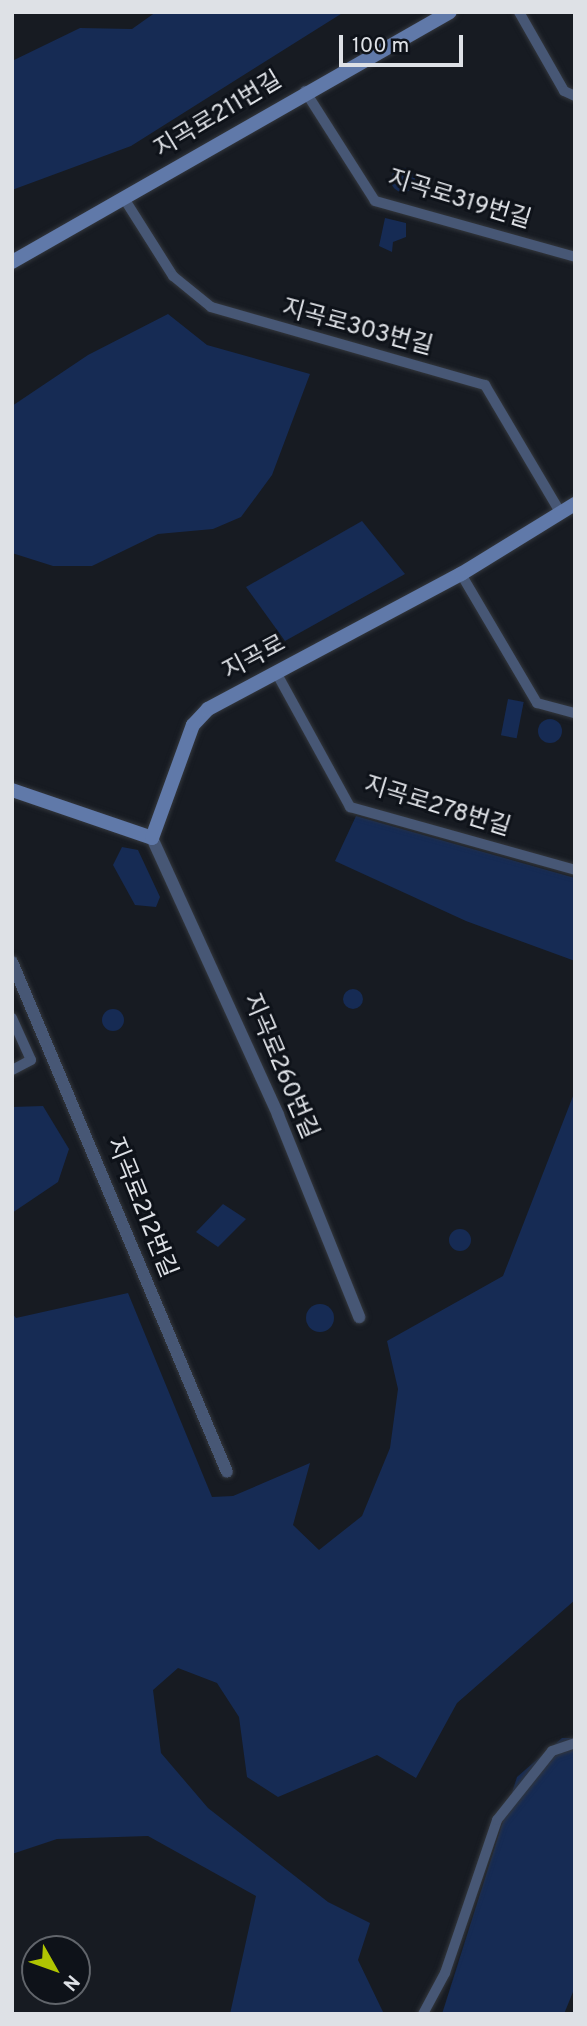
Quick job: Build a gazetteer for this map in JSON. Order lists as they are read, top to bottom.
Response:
{
  "streets": {
    "main road": ["지곡로211번길", "지곡로"],
    "street": [
      "지곡로319번길",
      "지곡로303번길",
      "지곡로278번길",
      "지곡로260번길",
      "지곡로212번길"
    ]
  },
  "crossings": [
    ["지곡로211번길", "지곡로319번길"],
    ["지곡로211번길", "지곡로303번길"],
    ["지곡로303번길", "지곡로"],
    ["지곡로", "지곡로278번길"],
    ["지곡로", "지곡로260번길"]
  ],
  "scale_bar": "100 m",
  "north": "bottom right"
}
